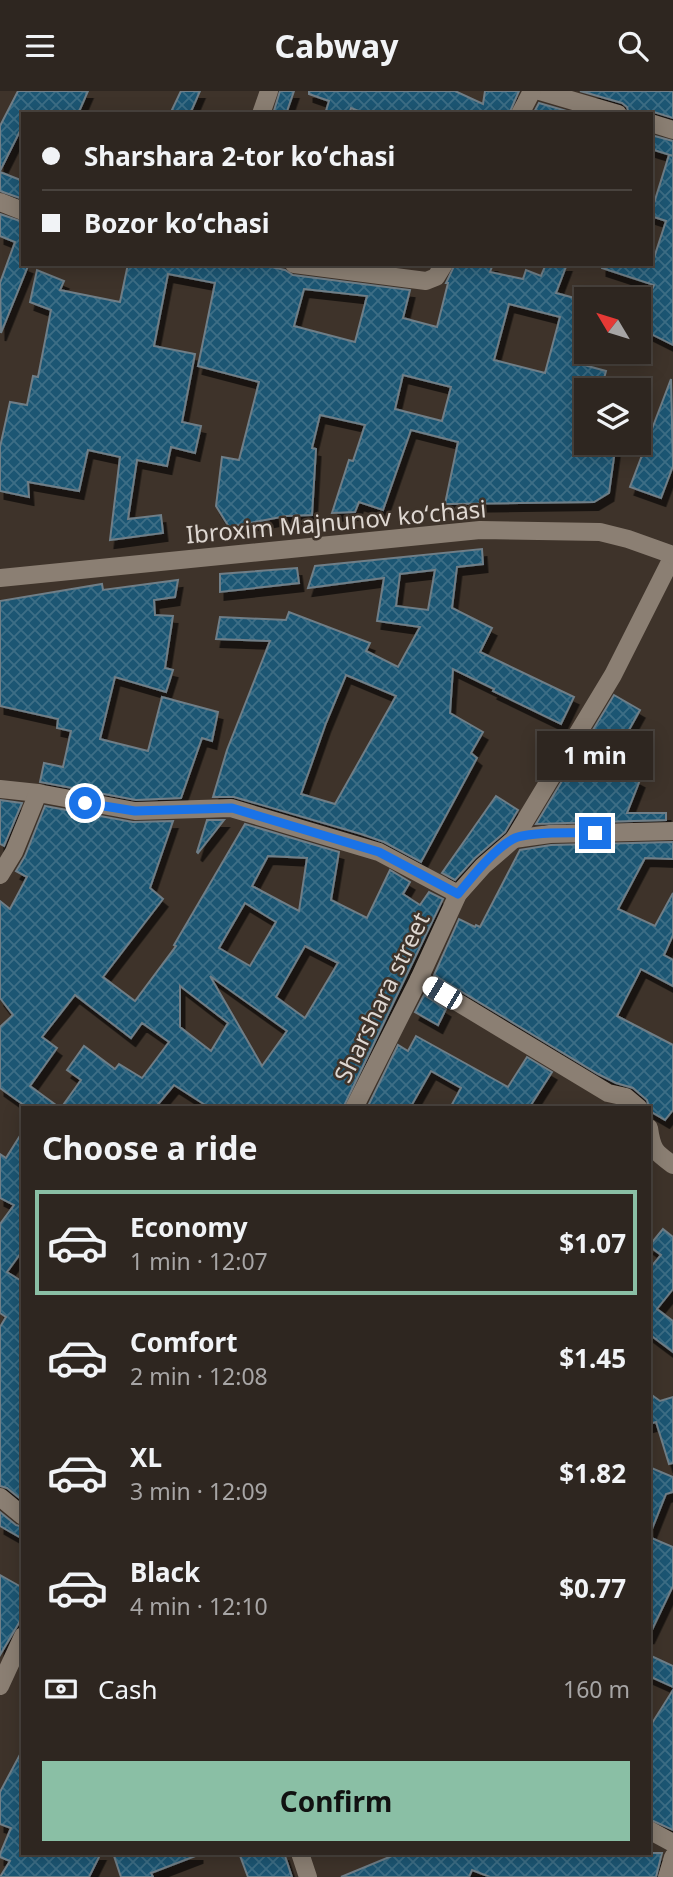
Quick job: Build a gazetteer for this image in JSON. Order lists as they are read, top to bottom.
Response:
{
  "streets": {
    "street": ["Ibroxim Majnunov koʻchasi", "Sharshara street"]
  },
  "crossings": [
    ["Ibroxim Majnunov koʻchasi", "Sharshara street"]
  ],
  "north": "top left",
  "page": {
    "header": "Cabway",
    "banner": ["Sharshara 2-tor koʻchasi", "Bozor koʻchasi"],
    "bubble": "1 min",
    "heading": "Choose a ride",
    "list": [
      {
        "name": "Economy",
        "note": "1 min · 12:07",
        "value": "$1.07"
      },
      {
        "name": "Comfort",
        "note": "2 min · 12:08",
        "value": "$1.45"
      },
      {
        "name": "XL",
        "note": "3 min · 12:09",
        "value": "$1.82"
      },
      {
        "name": "Black",
        "note": "4 min · 12:10",
        "value": "$0.77"
      }
    ],
    "pay": ["Cash", "160 m"],
    "buttons": "Confirm"
  }
}
